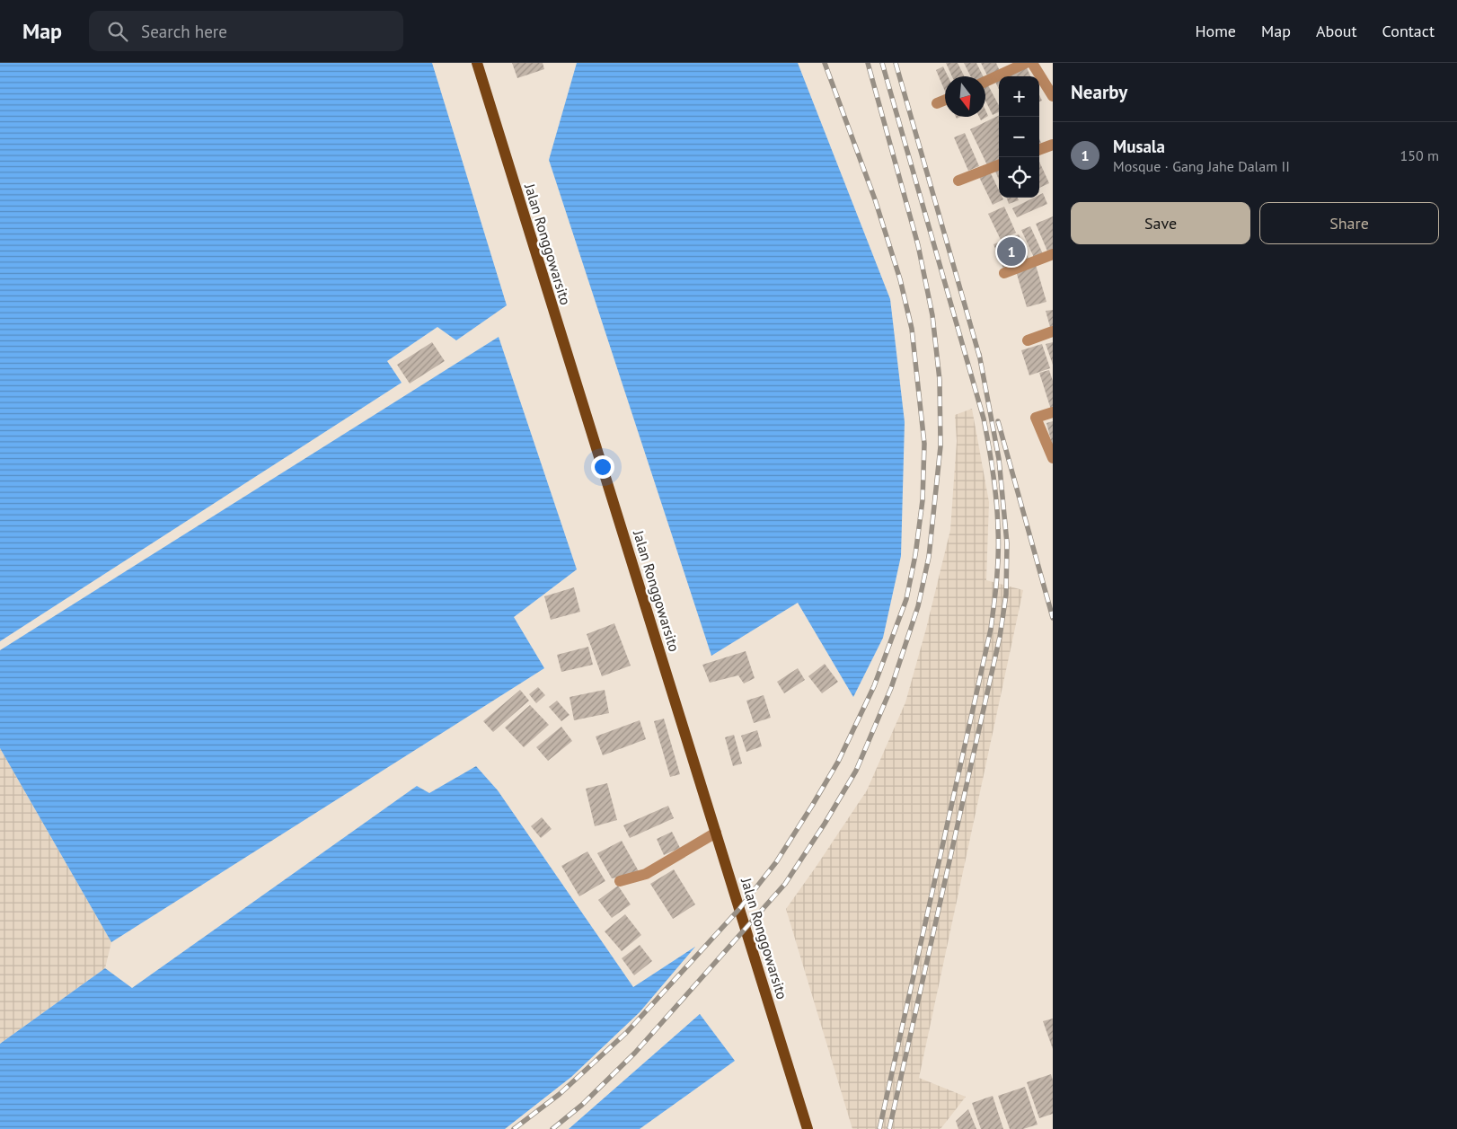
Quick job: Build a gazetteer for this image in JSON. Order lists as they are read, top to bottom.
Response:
{
  "streets": {
    "main road": ["Jalan Ronggowarsito"]
  },
  "north": "bottom",
  "page": {
    "header": "Map",
    "search": "Search here",
    "nav": [
      "Home",
      "Map",
      "About",
      "Contact"
    ],
    "heading": "Nearby",
    "map_buttons": ["+", "−"],
    "list": [
      {
        "mark": "1",
        "name": "Musala",
        "note": "Mosque · Gang Jahe Dalam II",
        "value": "150 m"
      }
    ],
    "buttons": ["Save", "Share"],
    "pins": "1"
  }
}
